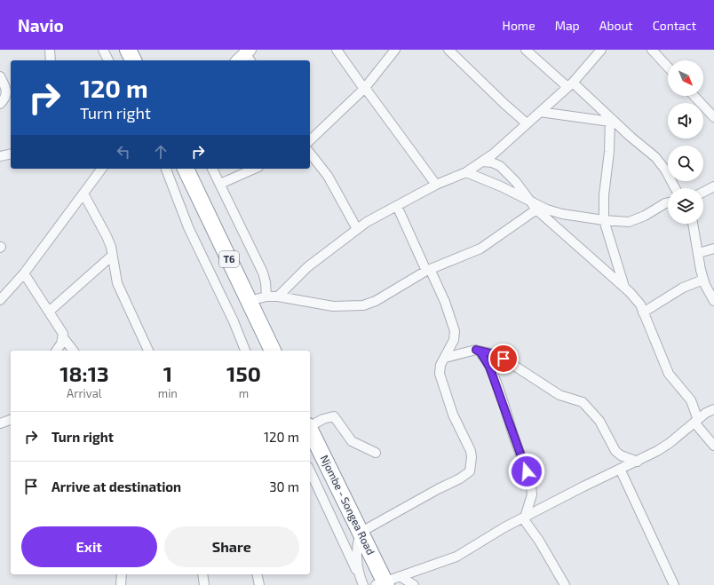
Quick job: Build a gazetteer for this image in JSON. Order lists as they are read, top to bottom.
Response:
{
  "streets": {
    "highway": ["T6", "Njombe - Songea Road"]
  },
  "north": "bottom right",
  "page": {
    "header": "Navio",
    "nav": [
      "Home",
      "Map",
      "About",
      "Contact"
    ],
    "turn": ["120 m", "Turn right"],
    "eta": [
      "18:13",
      "Arrival",
      "1",
      "min",
      "150",
      "m"
    ],
    "list": [
      {
        "name": "Turn right",
        "value": "120 m"
      },
      {
        "name": "Arrive at destination",
        "value": "30 m"
      }
    ],
    "buttons": ["Exit", "Share"]
  }
}
